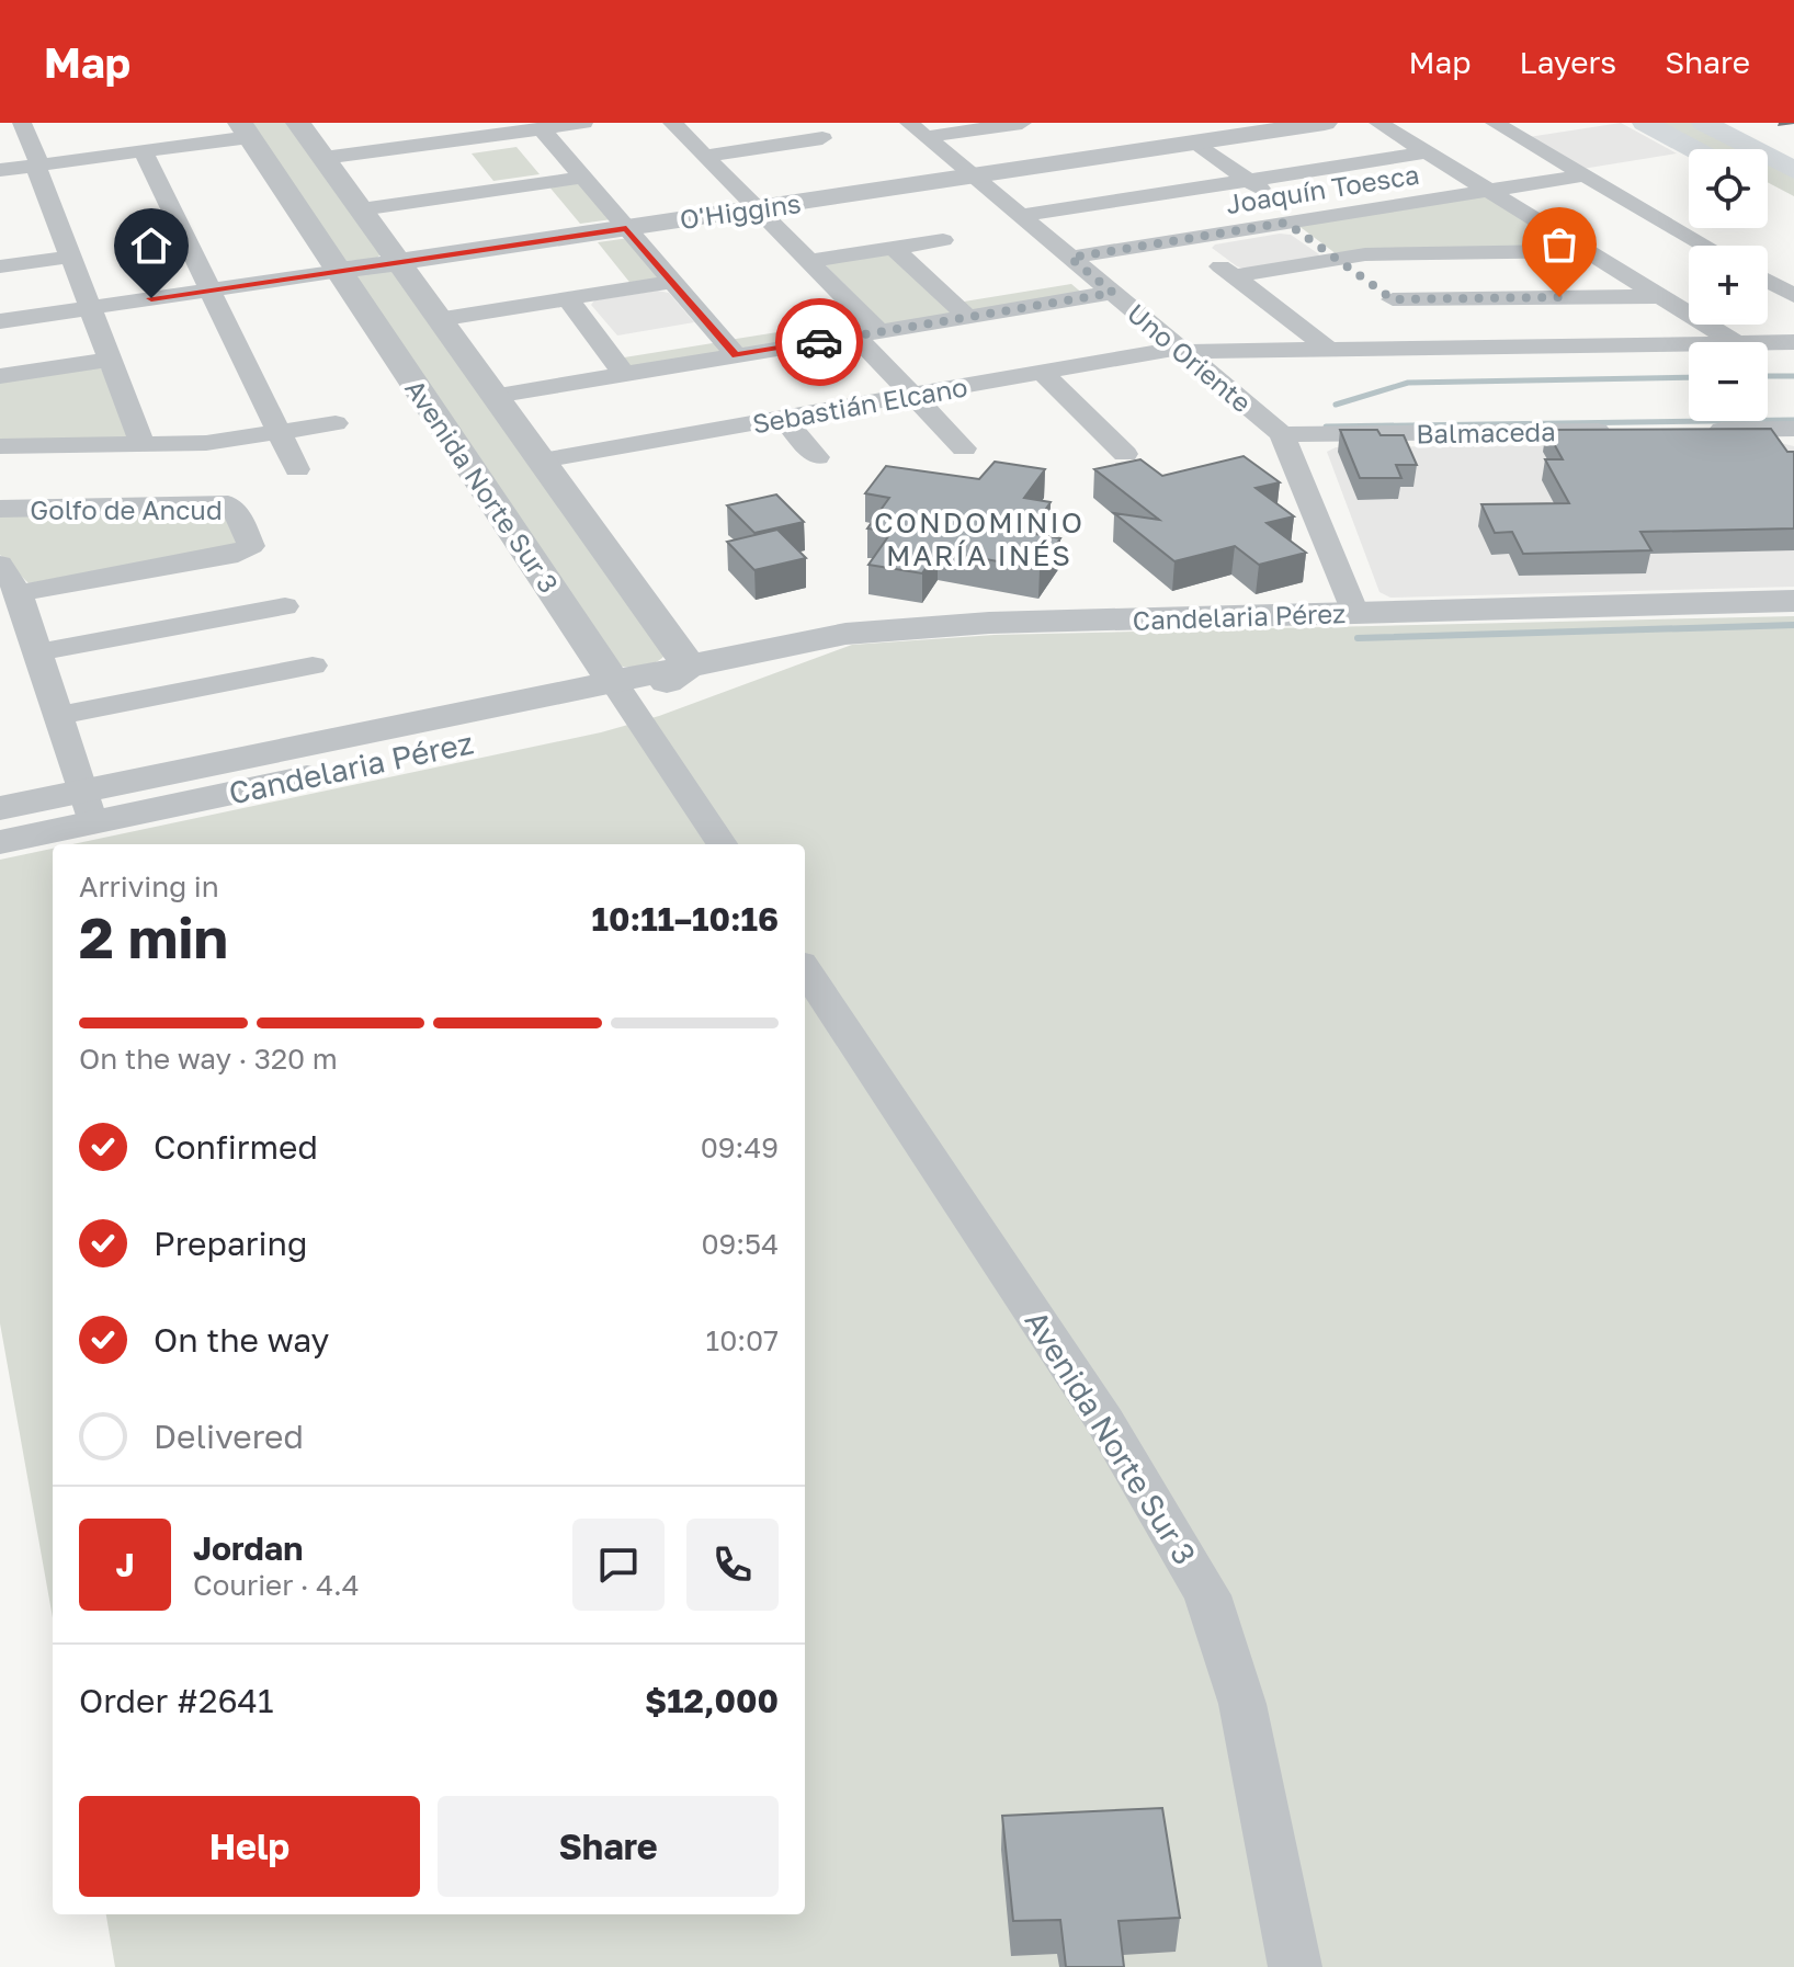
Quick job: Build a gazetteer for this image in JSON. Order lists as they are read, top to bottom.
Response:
{
  "streets": {
    "street": [
      "Joaquín Toesca",
      "O'Higgins",
      "Uno Oriente",
      "Sebastián Elcano",
      "Balmaceda",
      "Avenida Norte Sur 3",
      "Golfo de Ancud",
      "Candelaria Pérez"
    ]
  },
  "crossings": [
    ["Joaquín Toesca", "Uno Oriente"],
    ["O'Higgins", "Uno Oriente"],
    ["O'Higgins", "Avenida Norte Sur 3"],
    ["Uno Oriente", "Sebastián Elcano"],
    ["Uno Oriente", "Balmaceda"],
    ["Uno Oriente", "Candelaria Pérez"],
    ["Sebastián Elcano", "Avenida Norte Sur 3"],
    ["Avenida Norte Sur 3", "Candelaria Pérez"]
  ],
  "districts": ["CONDOMINIO MARÍA INÉS"],
  "page": {
    "header": "Map",
    "nav": ["Map", "Layers", "Share"],
    "map_buttons": ["+", "−"],
    "heading": ["2 min", "Arriving in", "10:11–10:16"],
    "panel": [
      "Jordan",
      "Courier · 4.4",
      "Order #2641",
      "$12,000"
    ],
    "bar": "On the way · 320 m",
    "list": [
      ["Confirmed", "09:49"],
      ["Preparing", "09:54"],
      ["On the way", "10:07"],
      "Delivered"
    ],
    "round": "J",
    "buttons": ["Help", "Share"]
  }
}
